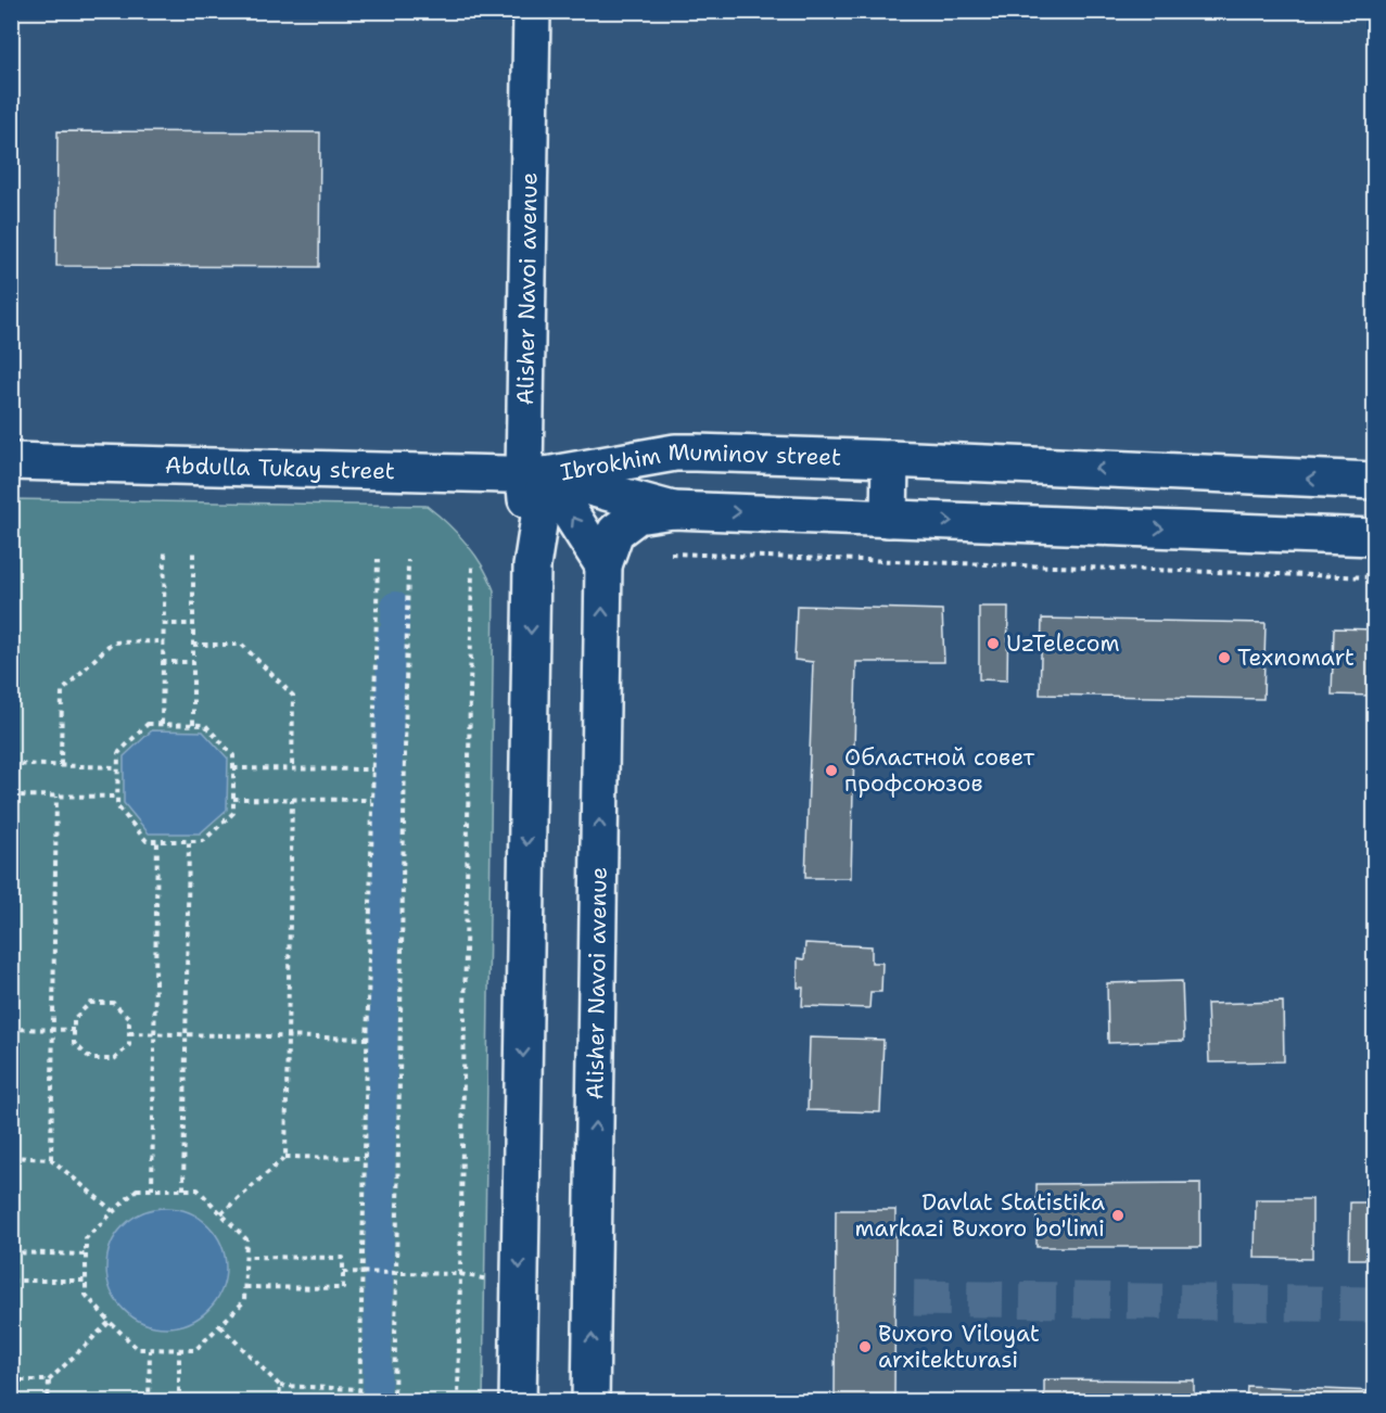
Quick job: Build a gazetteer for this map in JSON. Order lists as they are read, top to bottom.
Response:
{
  "streets": {
    "main road": ["Alisher Navoi avenue", "Ibrokhim Muminov street", "Abdulla Tukay street"]
  },
  "crossings": [
    ["Alisher Navoi avenue", "Ibrokhim Muminov street"],
    ["Alisher Navoi avenue", "Abdulla Tukay street"],
    ["Ibrokhim Muminov street", "Abdulla Tukay street"]
  ],
  "places": [
    "UzTelecom",
    "Texnomart",
    "Областной совет профсоюзов",
    "Davlat Statistika markazi Buxoro bo'limi",
    "Buxoro Viloyat arxitekturasi"
  ]
}
